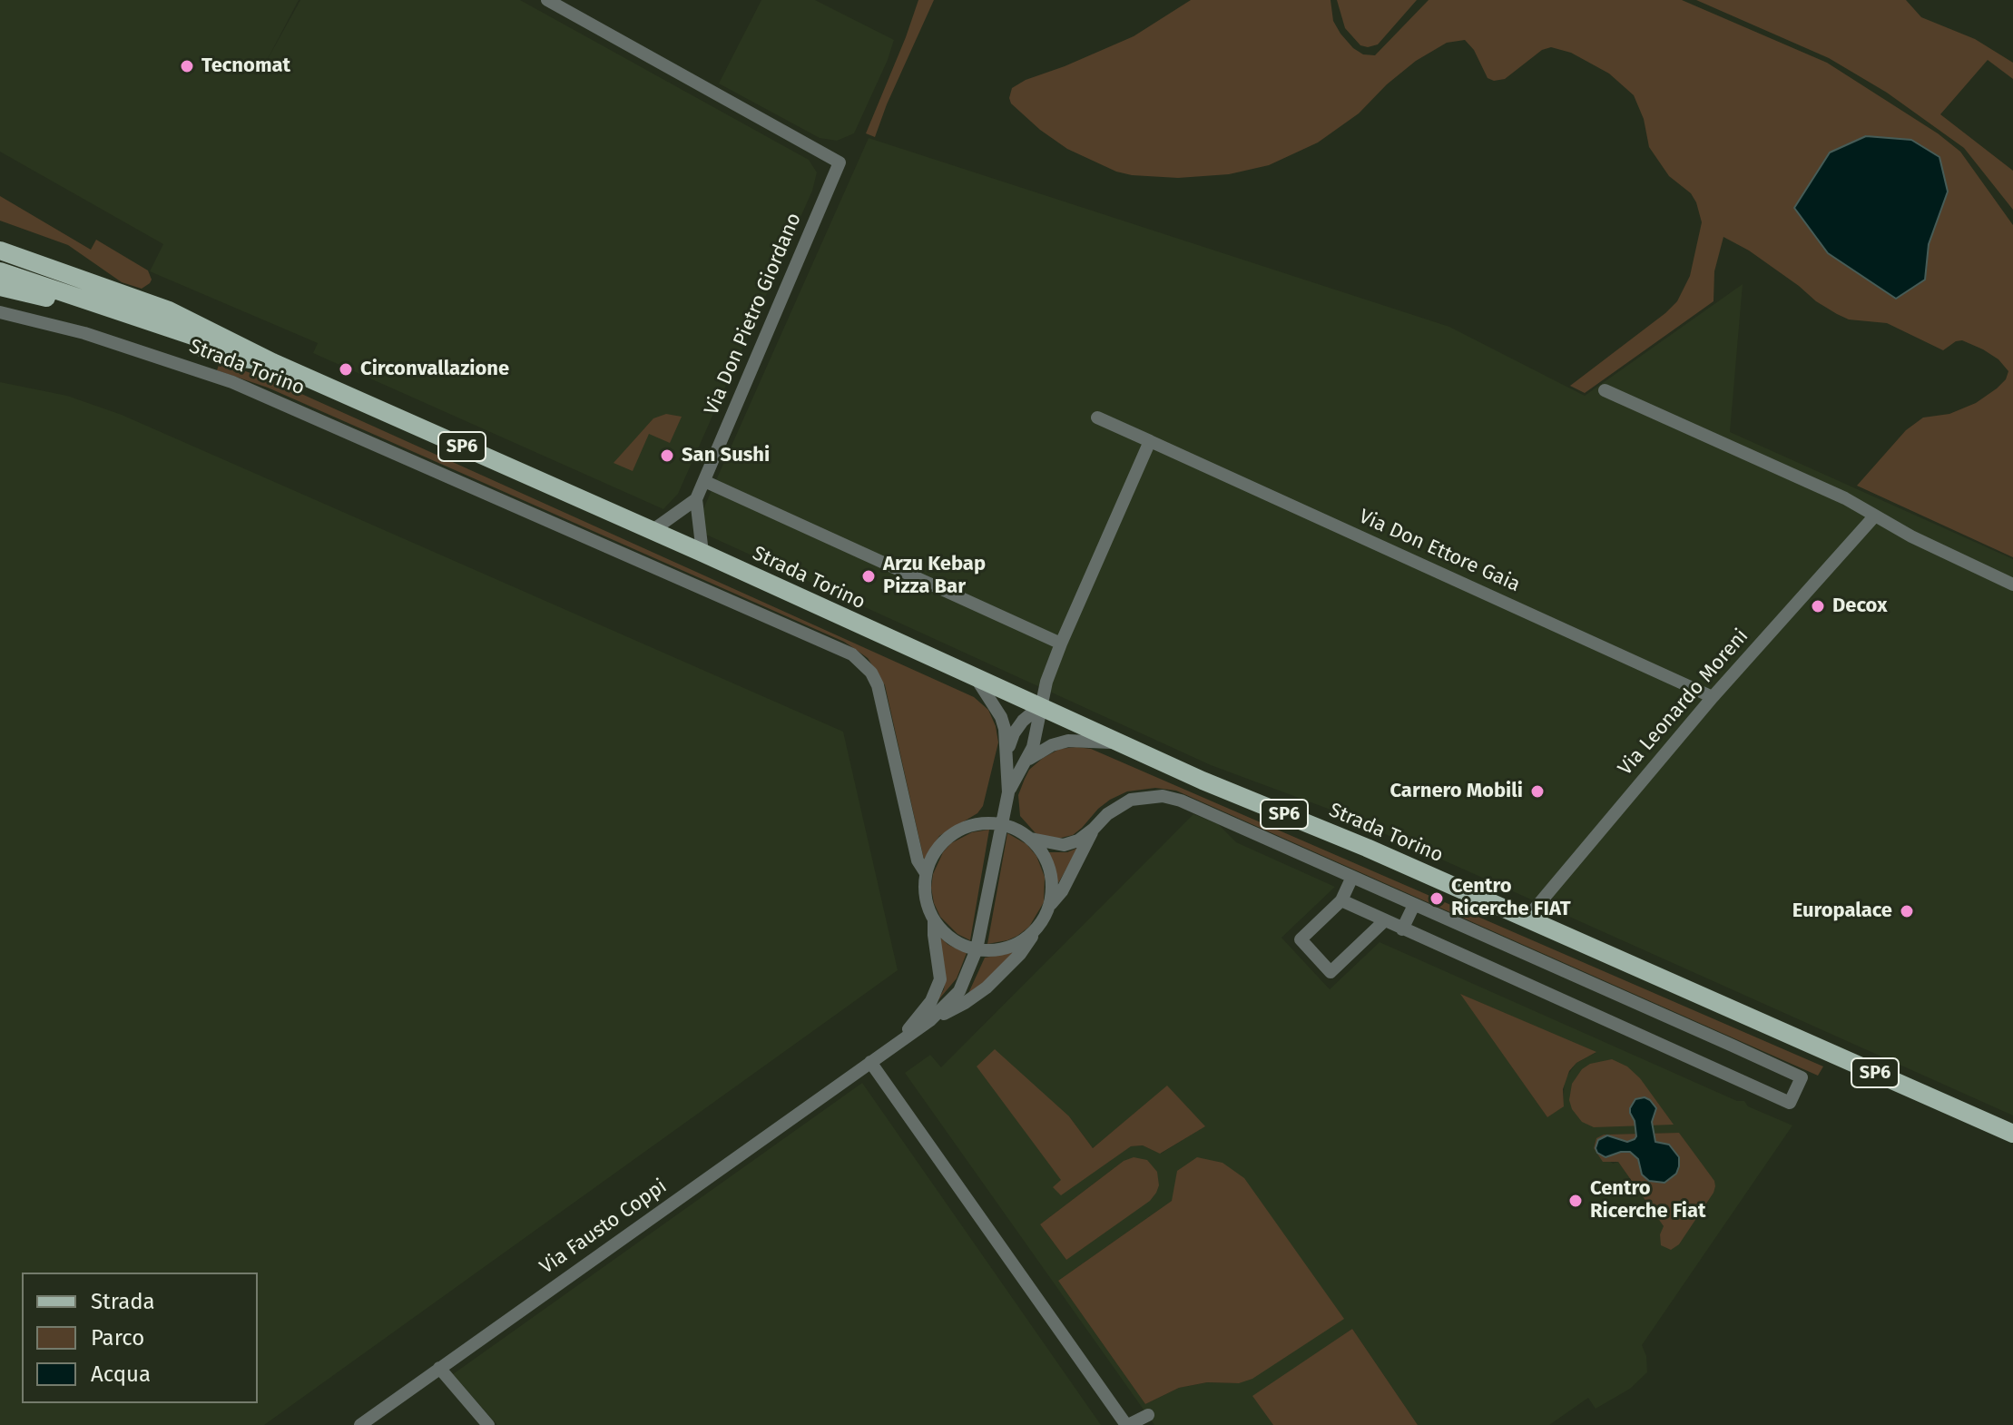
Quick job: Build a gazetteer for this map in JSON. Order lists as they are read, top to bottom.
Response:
{
  "streets": {
    "main road": ["Strada Torino", "SP6"],
    "street": [
      "Via Don Pietro Giordano",
      "Via Don Ettore Gaia",
      "Via Leonardo Moreni",
      "Via Fausto Coppi"
    ]
  },
  "crossings": [
    ["Strada Torino", "SP6"],
    ["Strada Torino", "Via Leonardo Moreni"],
    ["Strada Torino", "Via Fausto Coppi"],
    ["Via Don Ettore Gaia", "Via Leonardo Moreni"]
  ],
  "places": [
    "Tecnomat",
    "Circonvallazione",
    "San Sushi",
    "Arzu Kebap Pizza Bar",
    "Decox",
    "Carnero Mobili",
    "Centro Ricerche FIAT",
    "Europalace",
    "Centro Ricerche Fiat"
  ],
  "legend": ["Strada", "Parco", "Acqua"]
}
